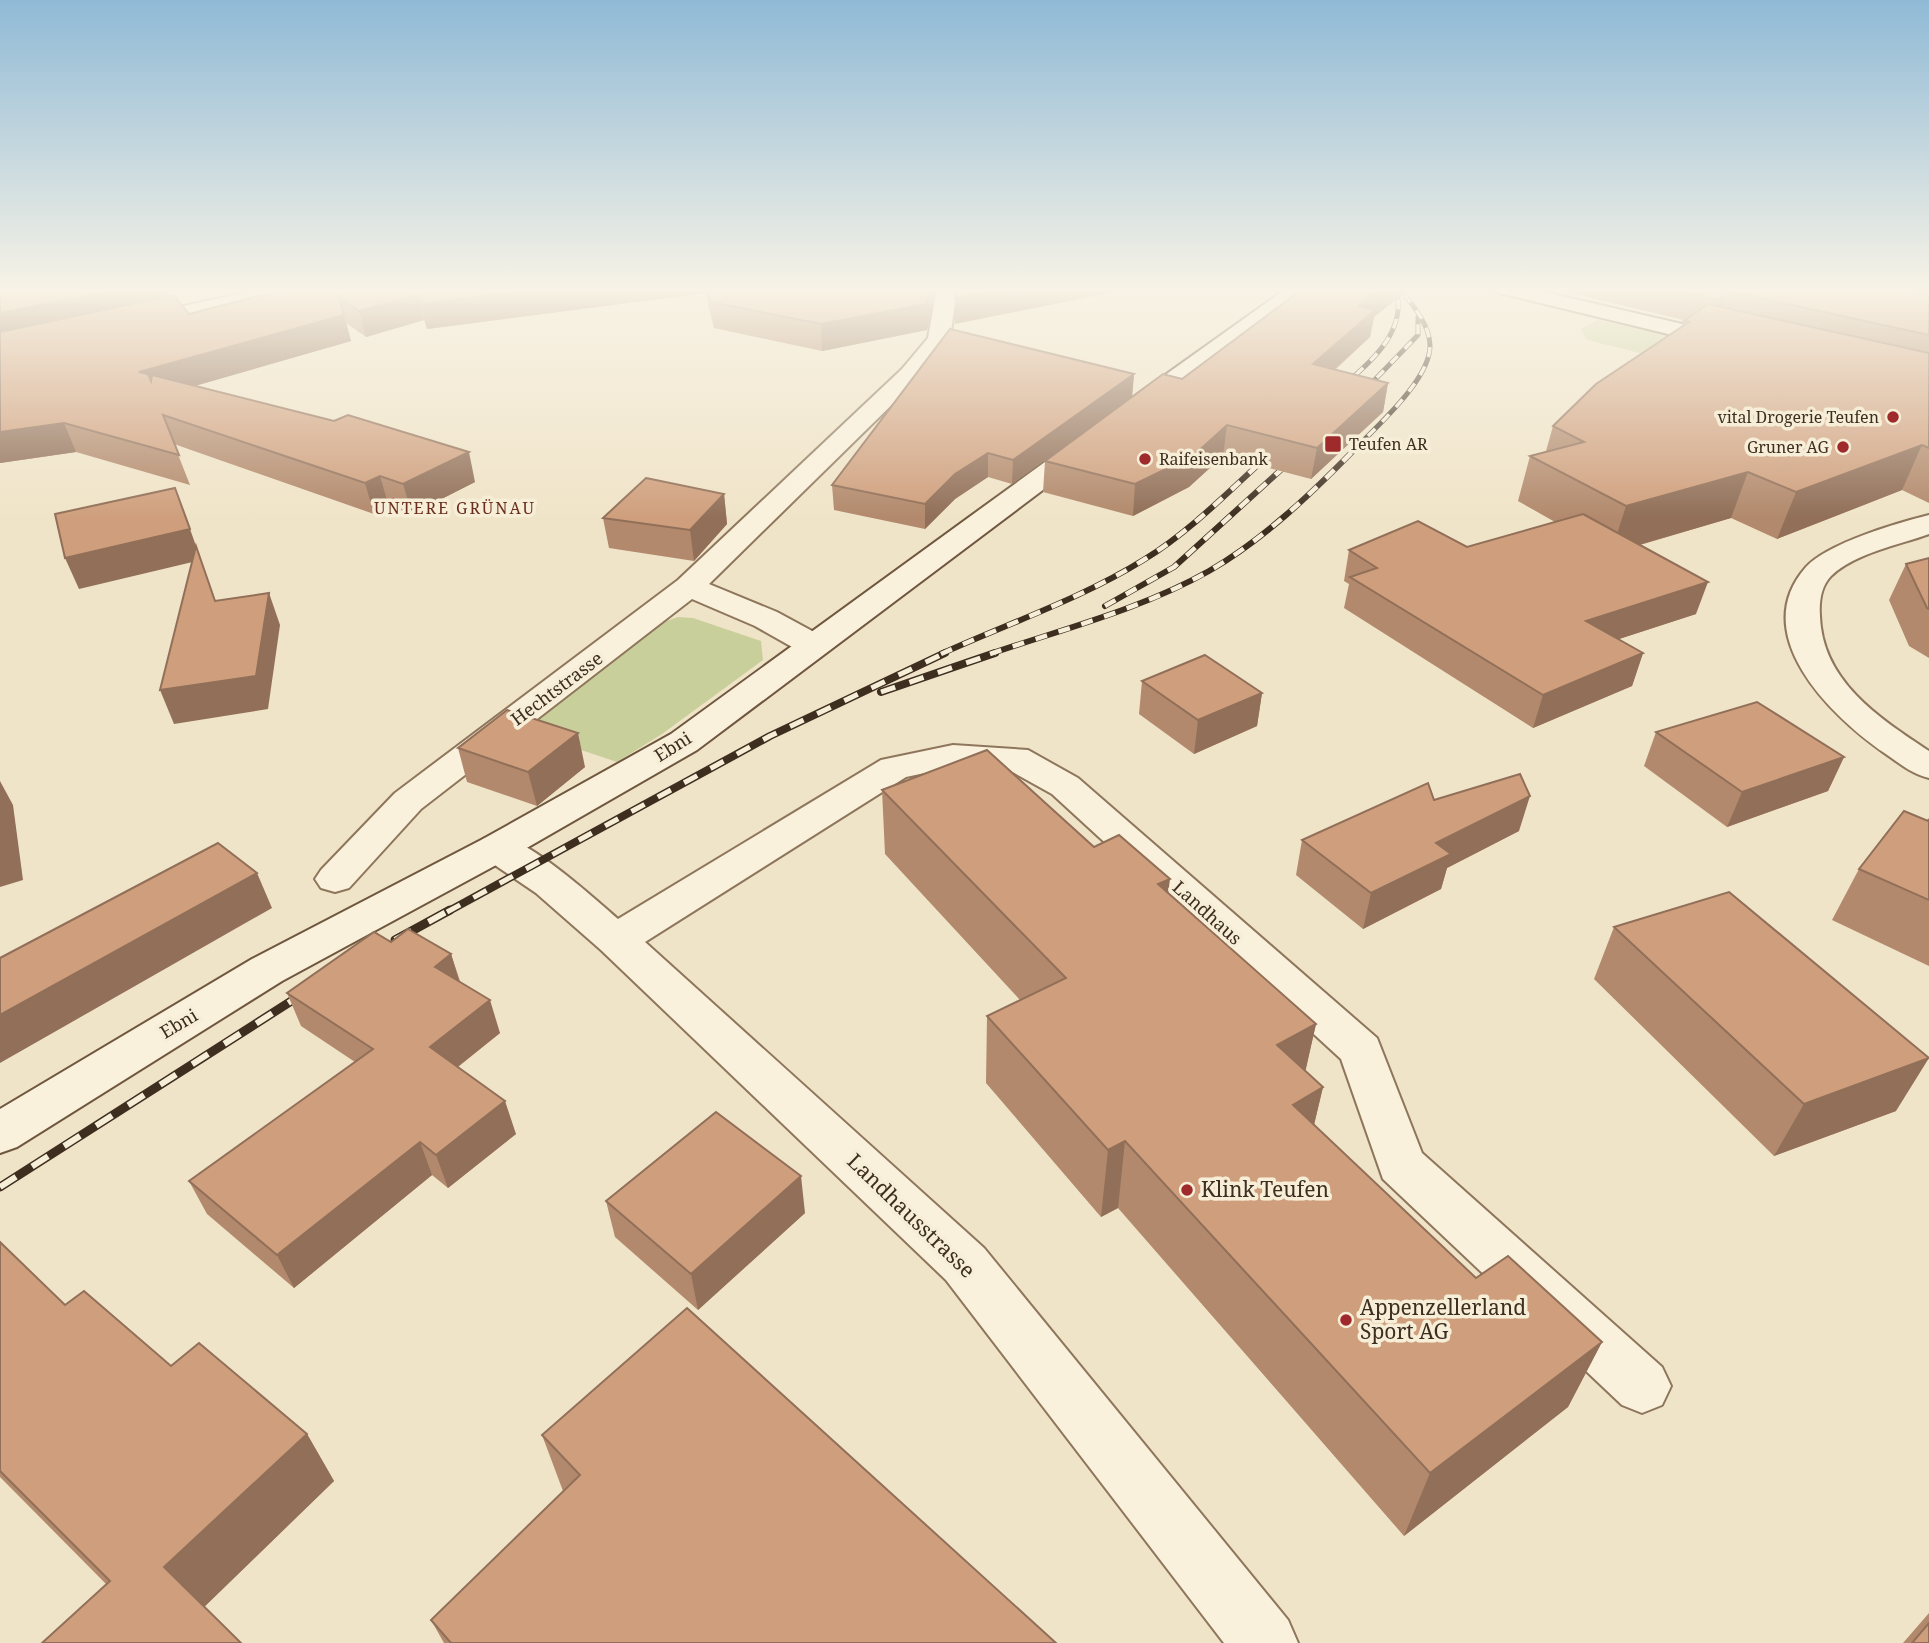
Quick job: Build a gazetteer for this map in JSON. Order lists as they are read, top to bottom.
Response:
{
  "streets": {
    "street": [
      "Hechtstrasse",
      "Ebni",
      "Landhaus",
      "Landhausstrasse"
    ]
  },
  "crossings": [
    ["Ebni", "Landhausstrasse"],
    ["Landhaus", "Landhausstrasse"]
  ],
  "districts": ["UNTERE GRÜNAU"],
  "places": {
    "other": [
      "vital Drogerie Teufen",
      "Gruner AG",
      "Raifeisenbank",
      "Klink Teufen",
      "Appenzellerland Sport AG"
    ],
    "transit": ["Teufen AR"]
  }
}
